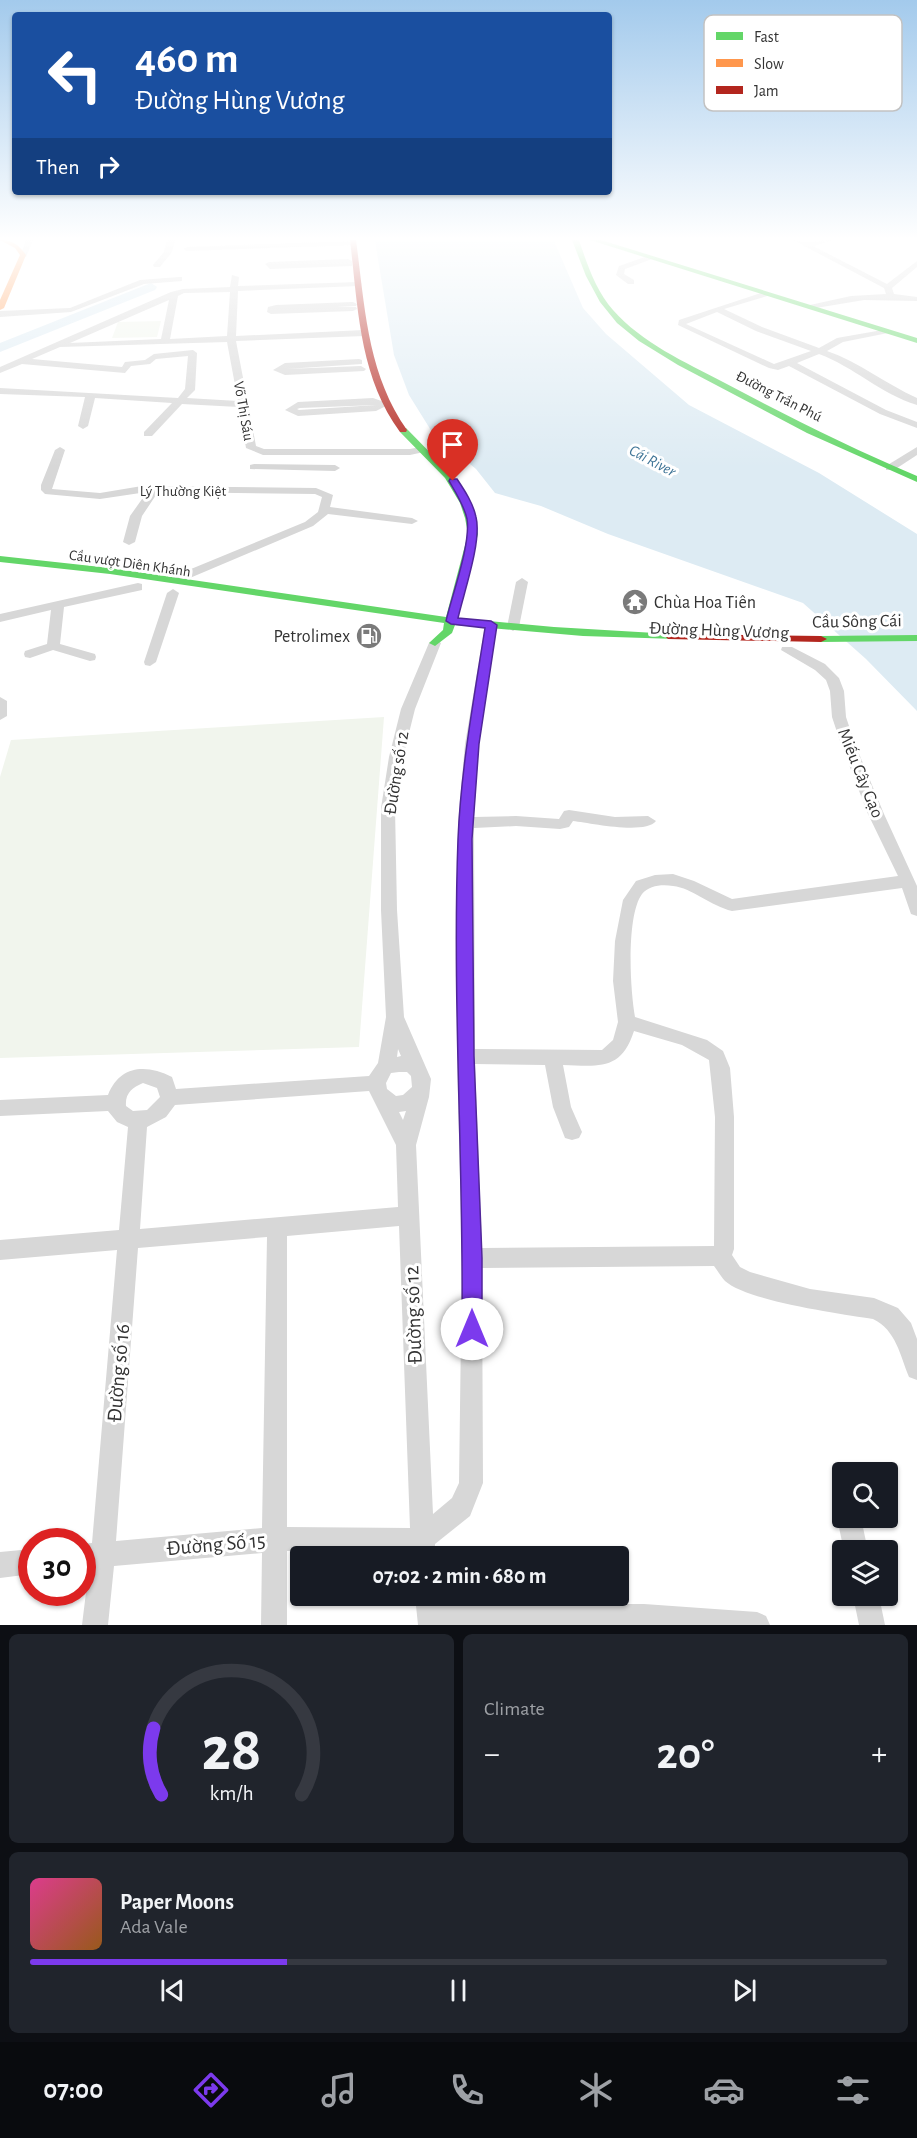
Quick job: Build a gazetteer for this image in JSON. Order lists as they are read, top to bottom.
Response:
{
  "streets": {
    "main road": [
      "Đường Trần Phú",
      "Cầu vượt Diên Khánh",
      "Cầu Sông Cái",
      "Đường Hùng Vương"
    ],
    "street": [
      "Võ Thị Sáu",
      "Lý Thường Kiệt",
      "Đường số 12",
      "Miếu Cây Gạo",
      "Đường số 16",
      "Đường Số 15"
    ]
  },
  "crossings": [
    ["Cầu vượt Diên Khánh", "Đường Hùng Vương"],
    ["Cầu Sông Cái", "Đường Hùng Vương"],
    ["Cầu Sông Cái", "Miếu Cây Gạo"],
    ["Đường Hùng Vương", "Đường số 12"],
    ["Đường Hùng Vương", "Miếu Cây Gạo"]
  ],
  "water": ["Cái River"],
  "places": {
    "temple": ["Chùa Hoa Tiên"],
    "fuel station": ["Petrolimex"]
  },
  "legend": ["Fast", "Slow", "Jam"],
  "page": {
    "turn": ["460 m", "Đường Hùng Vương"],
    "then": "Then",
    "limit": "30",
    "trip": "07:02 · 2 min · 680 m",
    "tile": "Climate",
    "heat": ["−", "20°", "+"],
    "song": ["Paper Moons", "Ada Vale"],
    "tabs": "07:00",
    "gauge": ["28", "km/h"]
  }
}
